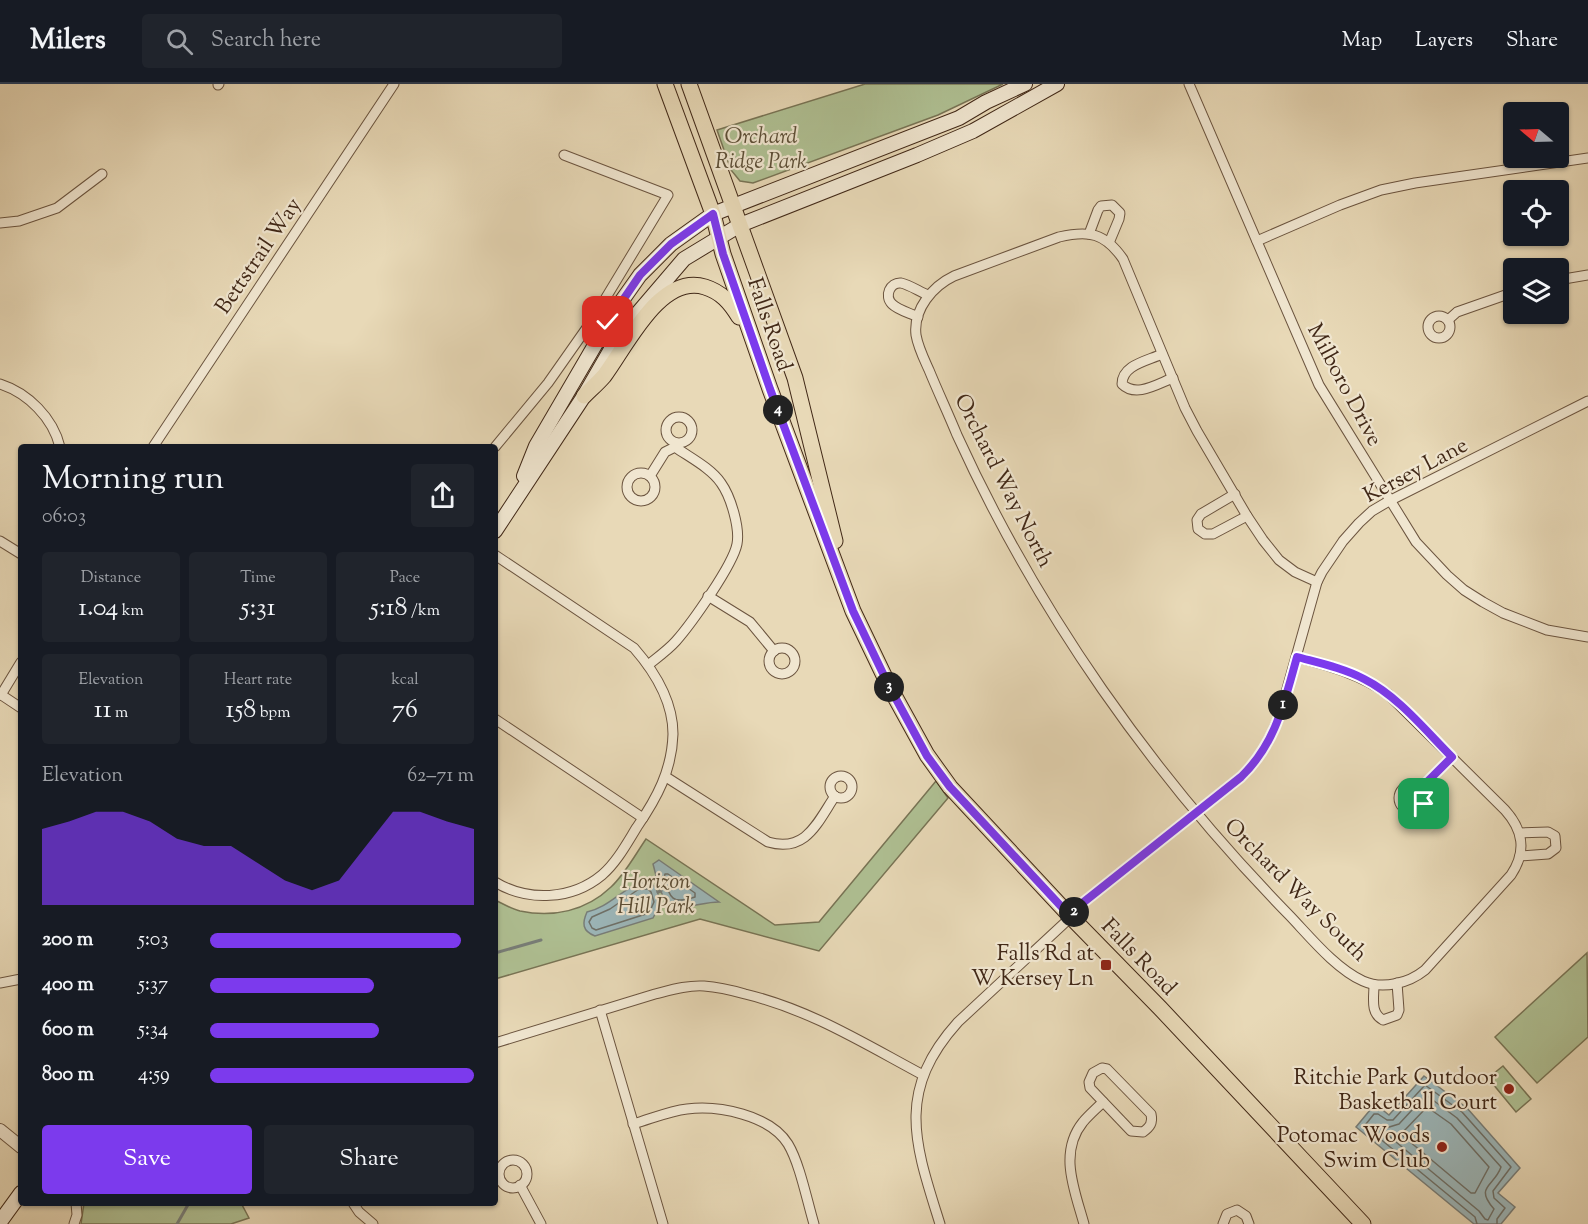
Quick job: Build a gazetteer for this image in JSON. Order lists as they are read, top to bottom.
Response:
{
  "streets": {
    "main road": ["Falls Road"],
    "street": [
      "Bettstrail Way",
      "Milboro Drive",
      "Kersey Lane",
      "Orchard Way North",
      "Orchard Way South"
    ]
  },
  "crossings": [
    ["Falls Road", "Kersey Lane"],
    ["Milboro Drive", "Kersey Lane"],
    ["Kersey Lane", "Orchard Way North"],
    ["Kersey Lane", "Orchard Way South"],
    ["Orchard Way North", "Orchard Way South"]
  ],
  "parks": ["Orchard Ridge Park", "Horizon Hill Park"],
  "places": {
    "transit": ["Falls Rd at W Kersey Ln"],
    "other": ["Ritchie Park Outdoor Basketball Court", "Potomac Woods Swim Club"]
  },
  "north": "left",
  "page": {
    "header": "Milers",
    "search": "Search here",
    "nav": ["Map", "Layers", "Share"],
    "pins": [
      "4",
      "3",
      "1",
      "2"
    ],
    "heading": ["Morning run", "06:03"],
    "stats": [
      ["Distance", "1.04 km"],
      ["Time", "5:31"],
      ["Pace", "5:18 /km"],
      ["Elevation", "11 m"],
      ["Heart rate", "158 bpm"],
      ["kcal", "76"]
    ],
    "chart": ["Elevation", "62–71 m"],
    "list": [
      {
        "name": "200 m",
        "note": "5:03"
      },
      {
        "name": "400 m",
        "note": "5:37"
      },
      {
        "name": "600 m",
        "note": "5:34"
      },
      {
        "name": "800 m",
        "note": "4:59"
      }
    ],
    "buttons": ["Save", "Share"]
  }
}
